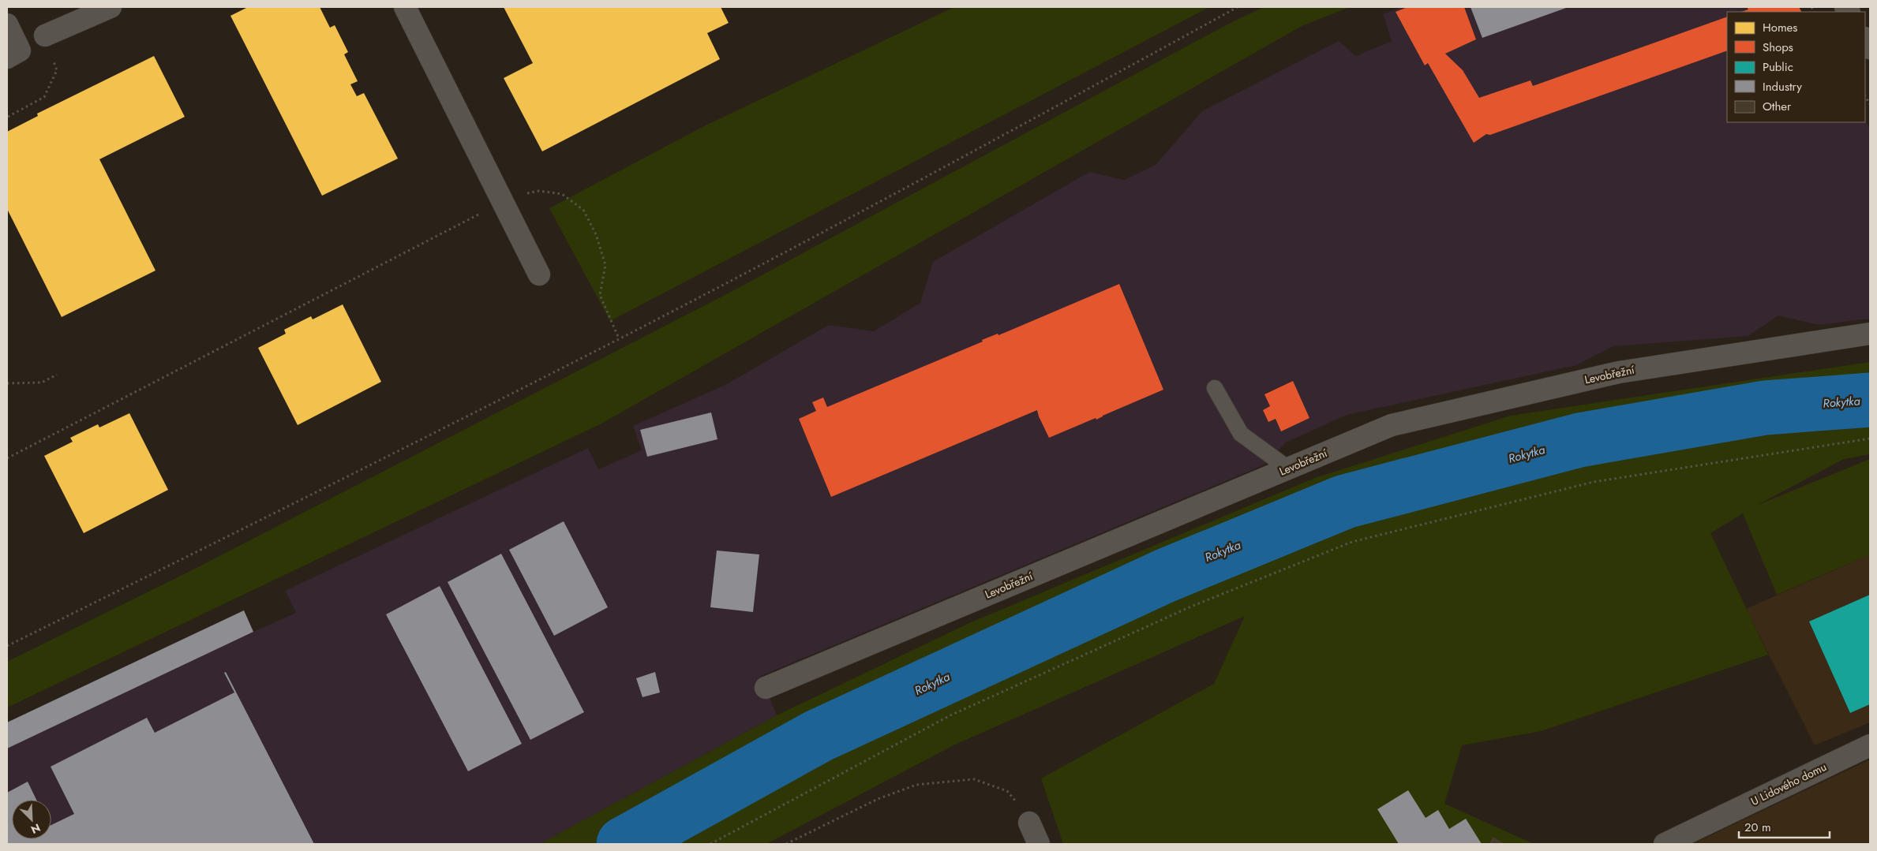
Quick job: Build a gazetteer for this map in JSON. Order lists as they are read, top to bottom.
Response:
{
  "streets": {
    "street": ["Levobřežní", "U Lidového domu"]
  },
  "water": ["Rokytka"],
  "legend": [
    "Homes",
    "Shops",
    "Public",
    "Industry",
    "Other"
  ],
  "scale_bar": "20 m",
  "north": "bottom right"
}
